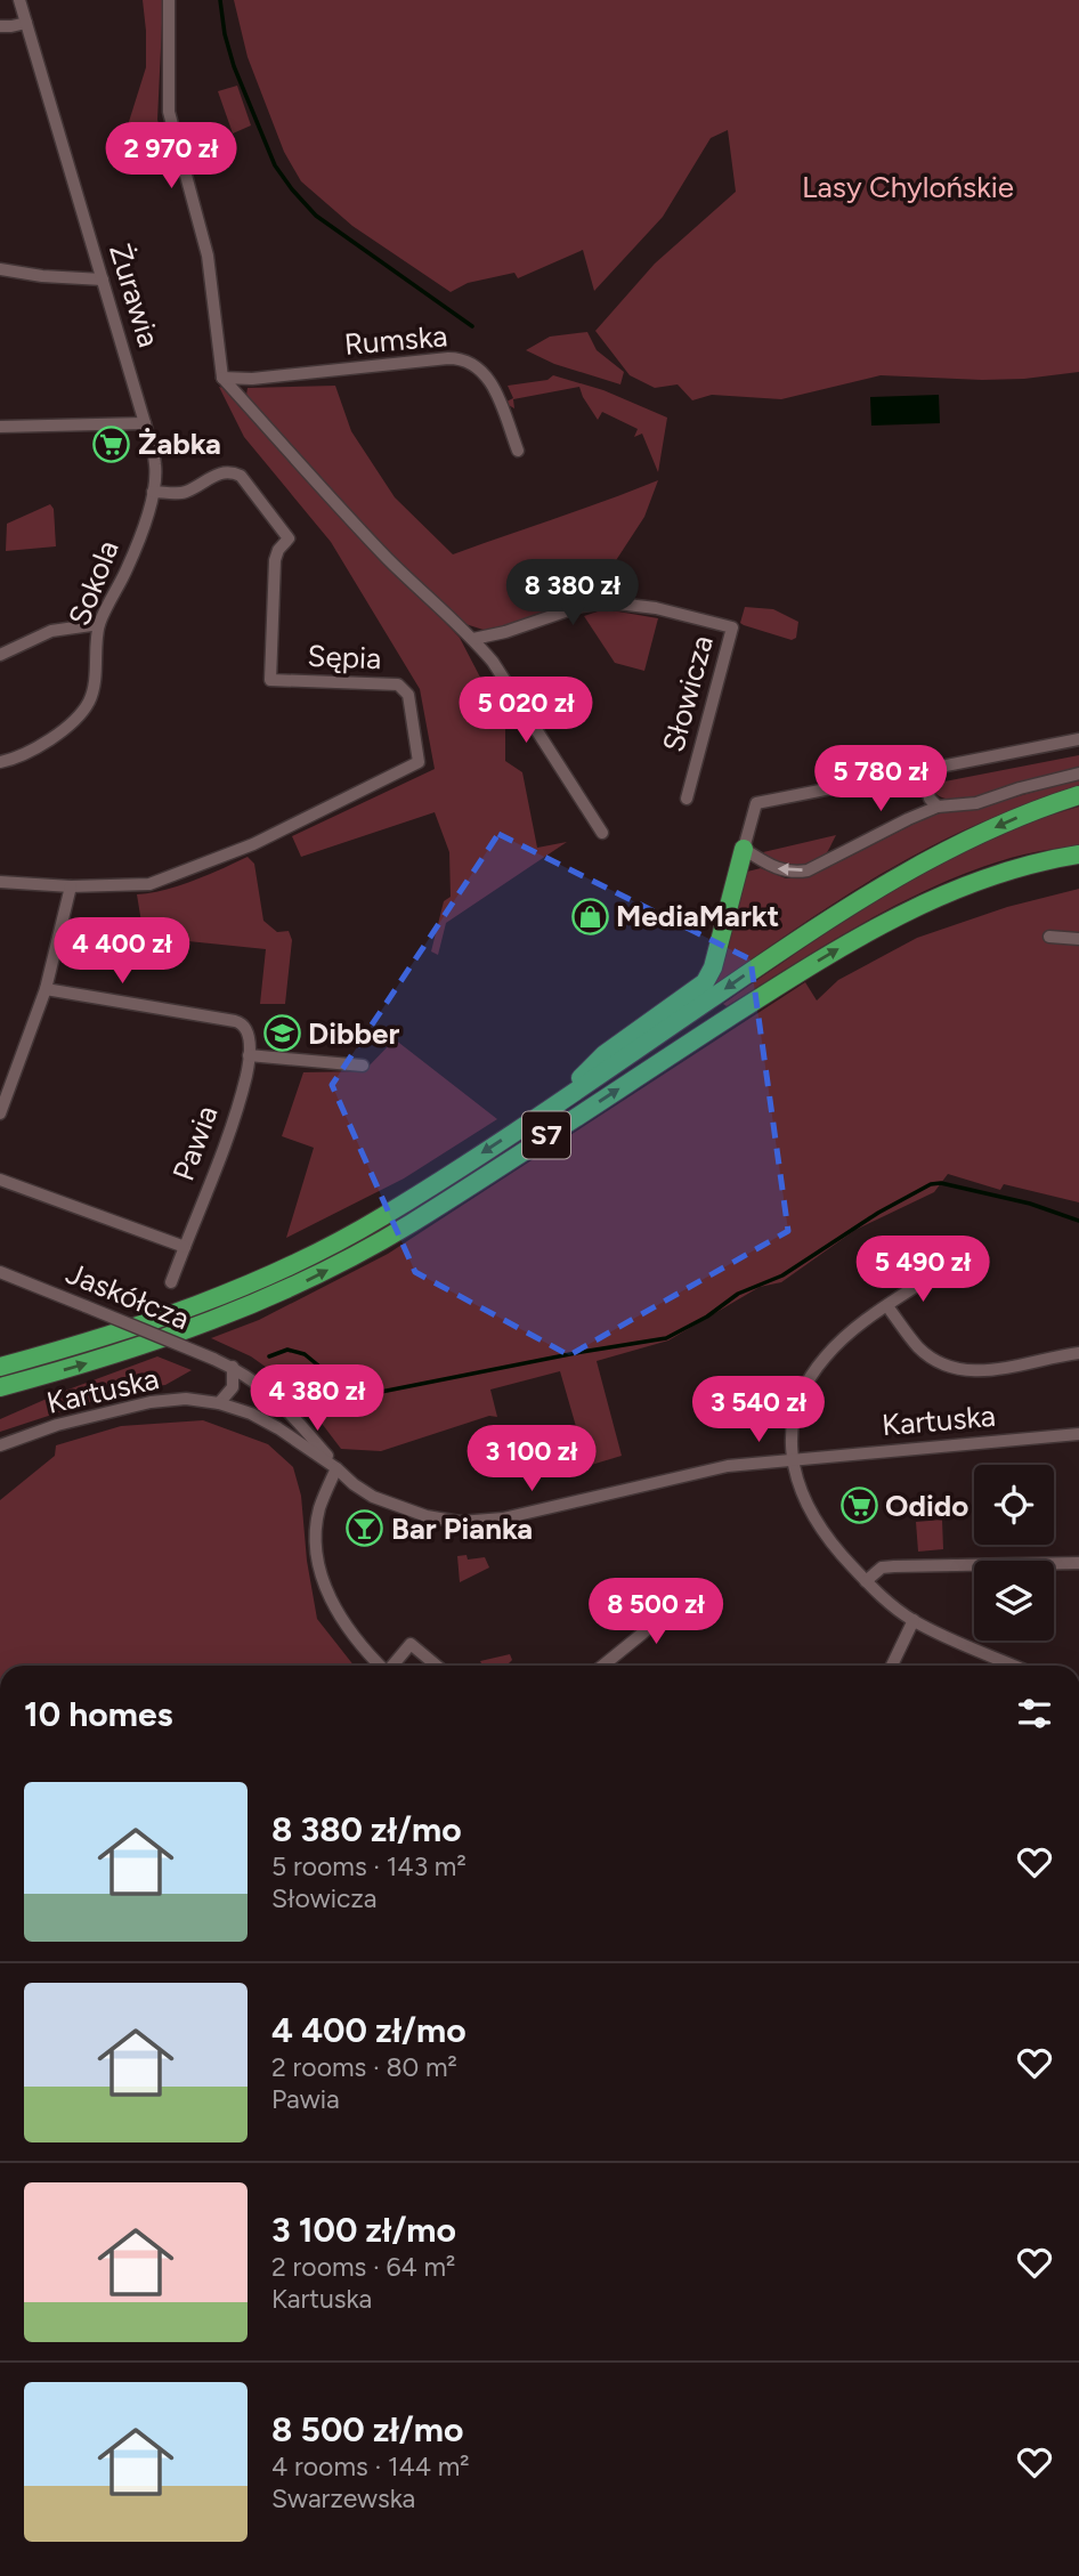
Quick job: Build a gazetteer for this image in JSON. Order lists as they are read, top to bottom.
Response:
{
  "streets": {
    "highway": ["S7"],
    "street": [
      "Żurawia",
      "Rumska",
      "Sokola",
      "Sępia",
      "Słowicza",
      "Pawia",
      "Jaskółcza",
      "Kartuska"
    ]
  },
  "crossings": [
    ["Żurawia", "Sokola"],
    ["Sokola", "Sępia"],
    ["Jaskółcza", "Kartuska"]
  ],
  "parks": ["Lasy Chylońskie"],
  "places": {
    "supermarket": ["Żabka", "Odido"],
    "shop": ["MediaMarkt"],
    "school or university": ["Dibber"],
    "bar": ["Bar Pianka"]
  },
  "page": {
    "price": [
      "2 970 zł",
      "8 380 zł",
      "5 020 zł",
      "5 780 zł",
      "4 400 zł",
      "5 490 zł",
      "4 380 zł",
      "3 540 zł",
      "3 100 zł",
      "8 500 zł"
    ],
    "heading": "10 homes",
    "list": [
      {
        "name": "8 380 zł/mo",
        "note": "5 rooms · 143 m² · Słowicza"
      },
      {
        "name": "4 400 zł/mo",
        "note": "2 rooms · 80 m² · Pawia"
      },
      {
        "name": "3 100 zł/mo",
        "note": "2 rooms · 64 m² · Kartuska"
      },
      {
        "name": "8 500 zł/mo",
        "note": "4 rooms · 144 m² · Swarzewska"
      }
    ]
  }
}
